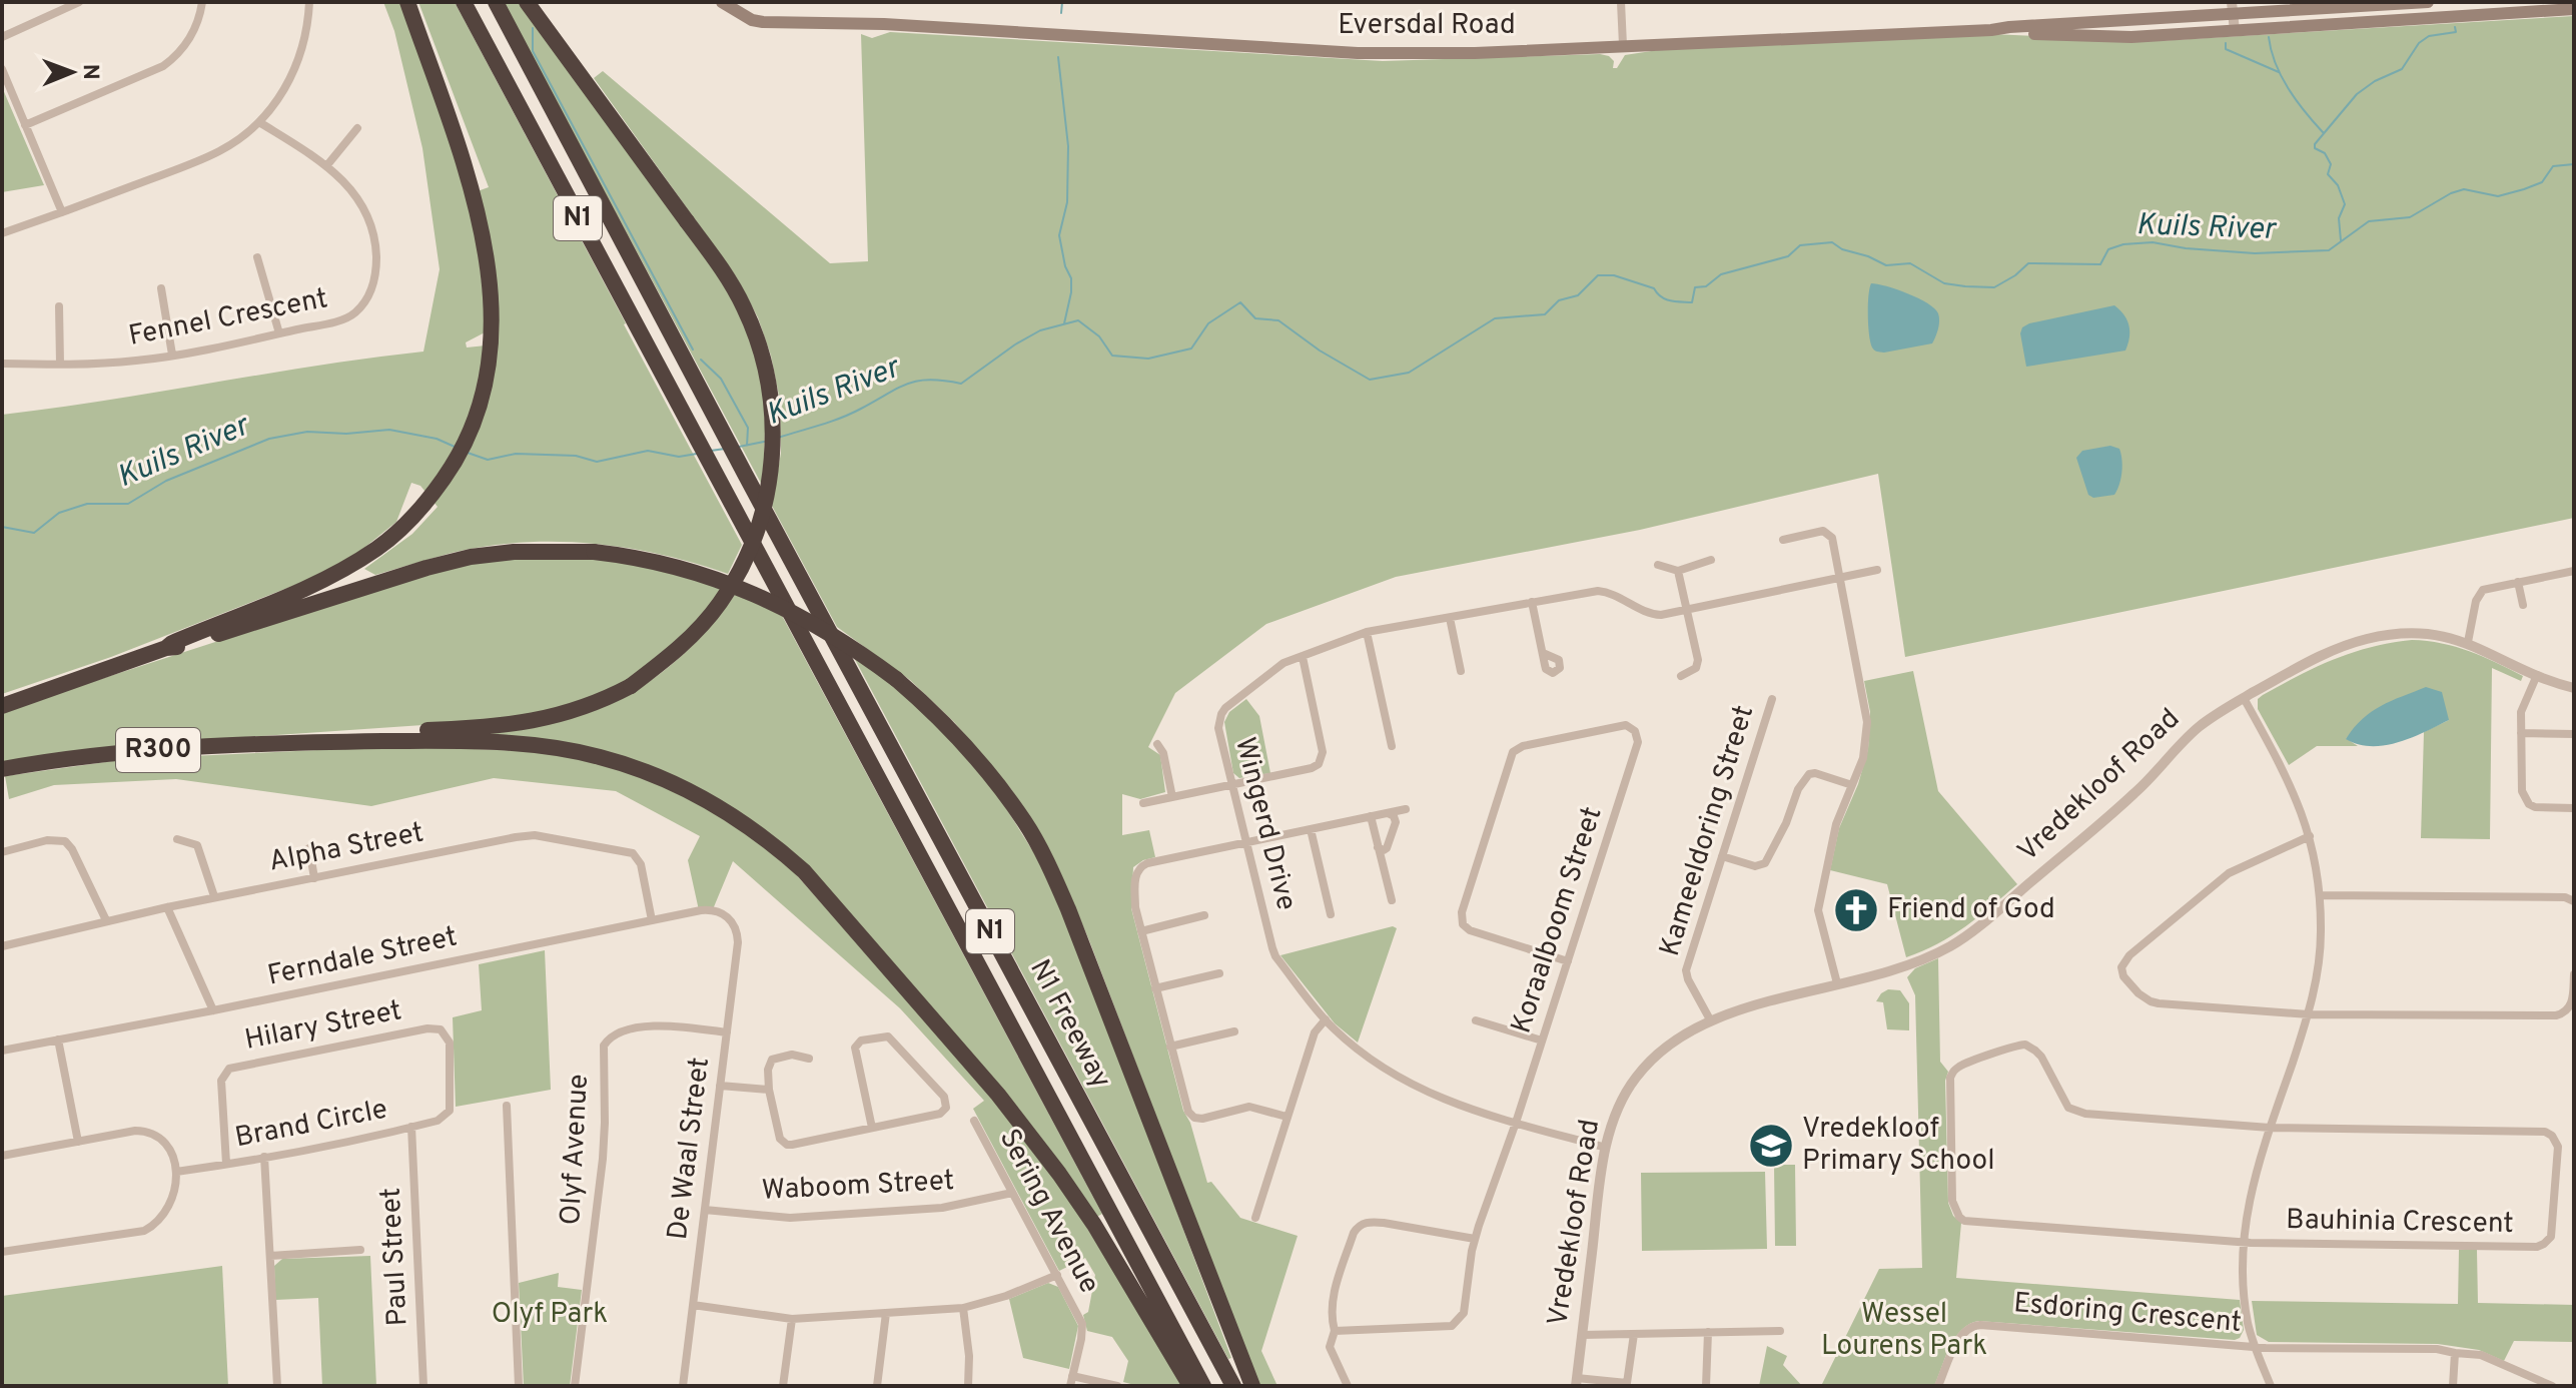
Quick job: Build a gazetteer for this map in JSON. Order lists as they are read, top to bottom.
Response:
{
  "streets": {
    "highway": ["N1", "R300", "N1 Freeway"],
    "main road": ["Eversdal Road"],
    "street": [
      "Fennel Crescent",
      "Vredekloof Road",
      "Wingerd Drive",
      "Kameeldoring Street",
      "Alpha Street",
      "Koraalboom Street",
      "Ferndale Street",
      "Hilary Street",
      "Brand Circle",
      "De Waal Street",
      "Olyf Avenue",
      "Waboom Street",
      "Sering Avenue",
      "Bauhinia Crescent",
      "Paul Street",
      "Esdoring Crescent"
    ]
  },
  "crossings": [
    ["Vredekloof Road", "Wingerd Drive"],
    ["Vredekloof Road", "Kameeldoring Street"],
    ["Wingerd Drive", "Koraalboom Street"],
    ["Alpha Street", "Ferndale Street"],
    ["Ferndale Street", "De Waal Street"],
    ["Hilary Street", "Brand Circle"],
    ["Brand Circle", "Paul Street"],
    ["De Waal Street", "Olyf Avenue"],
    ["De Waal Street", "Waboom Street"],
    ["Waboom Street", "Sering Avenue"]
  ],
  "water": ["Kuils River"],
  "parks": ["Olyf Park", "Wessel Lourens Park"],
  "places": {
    "church": ["Friend of God"],
    "school or university": ["Vredekloof Primary School"]
  },
  "north": "right"
}
